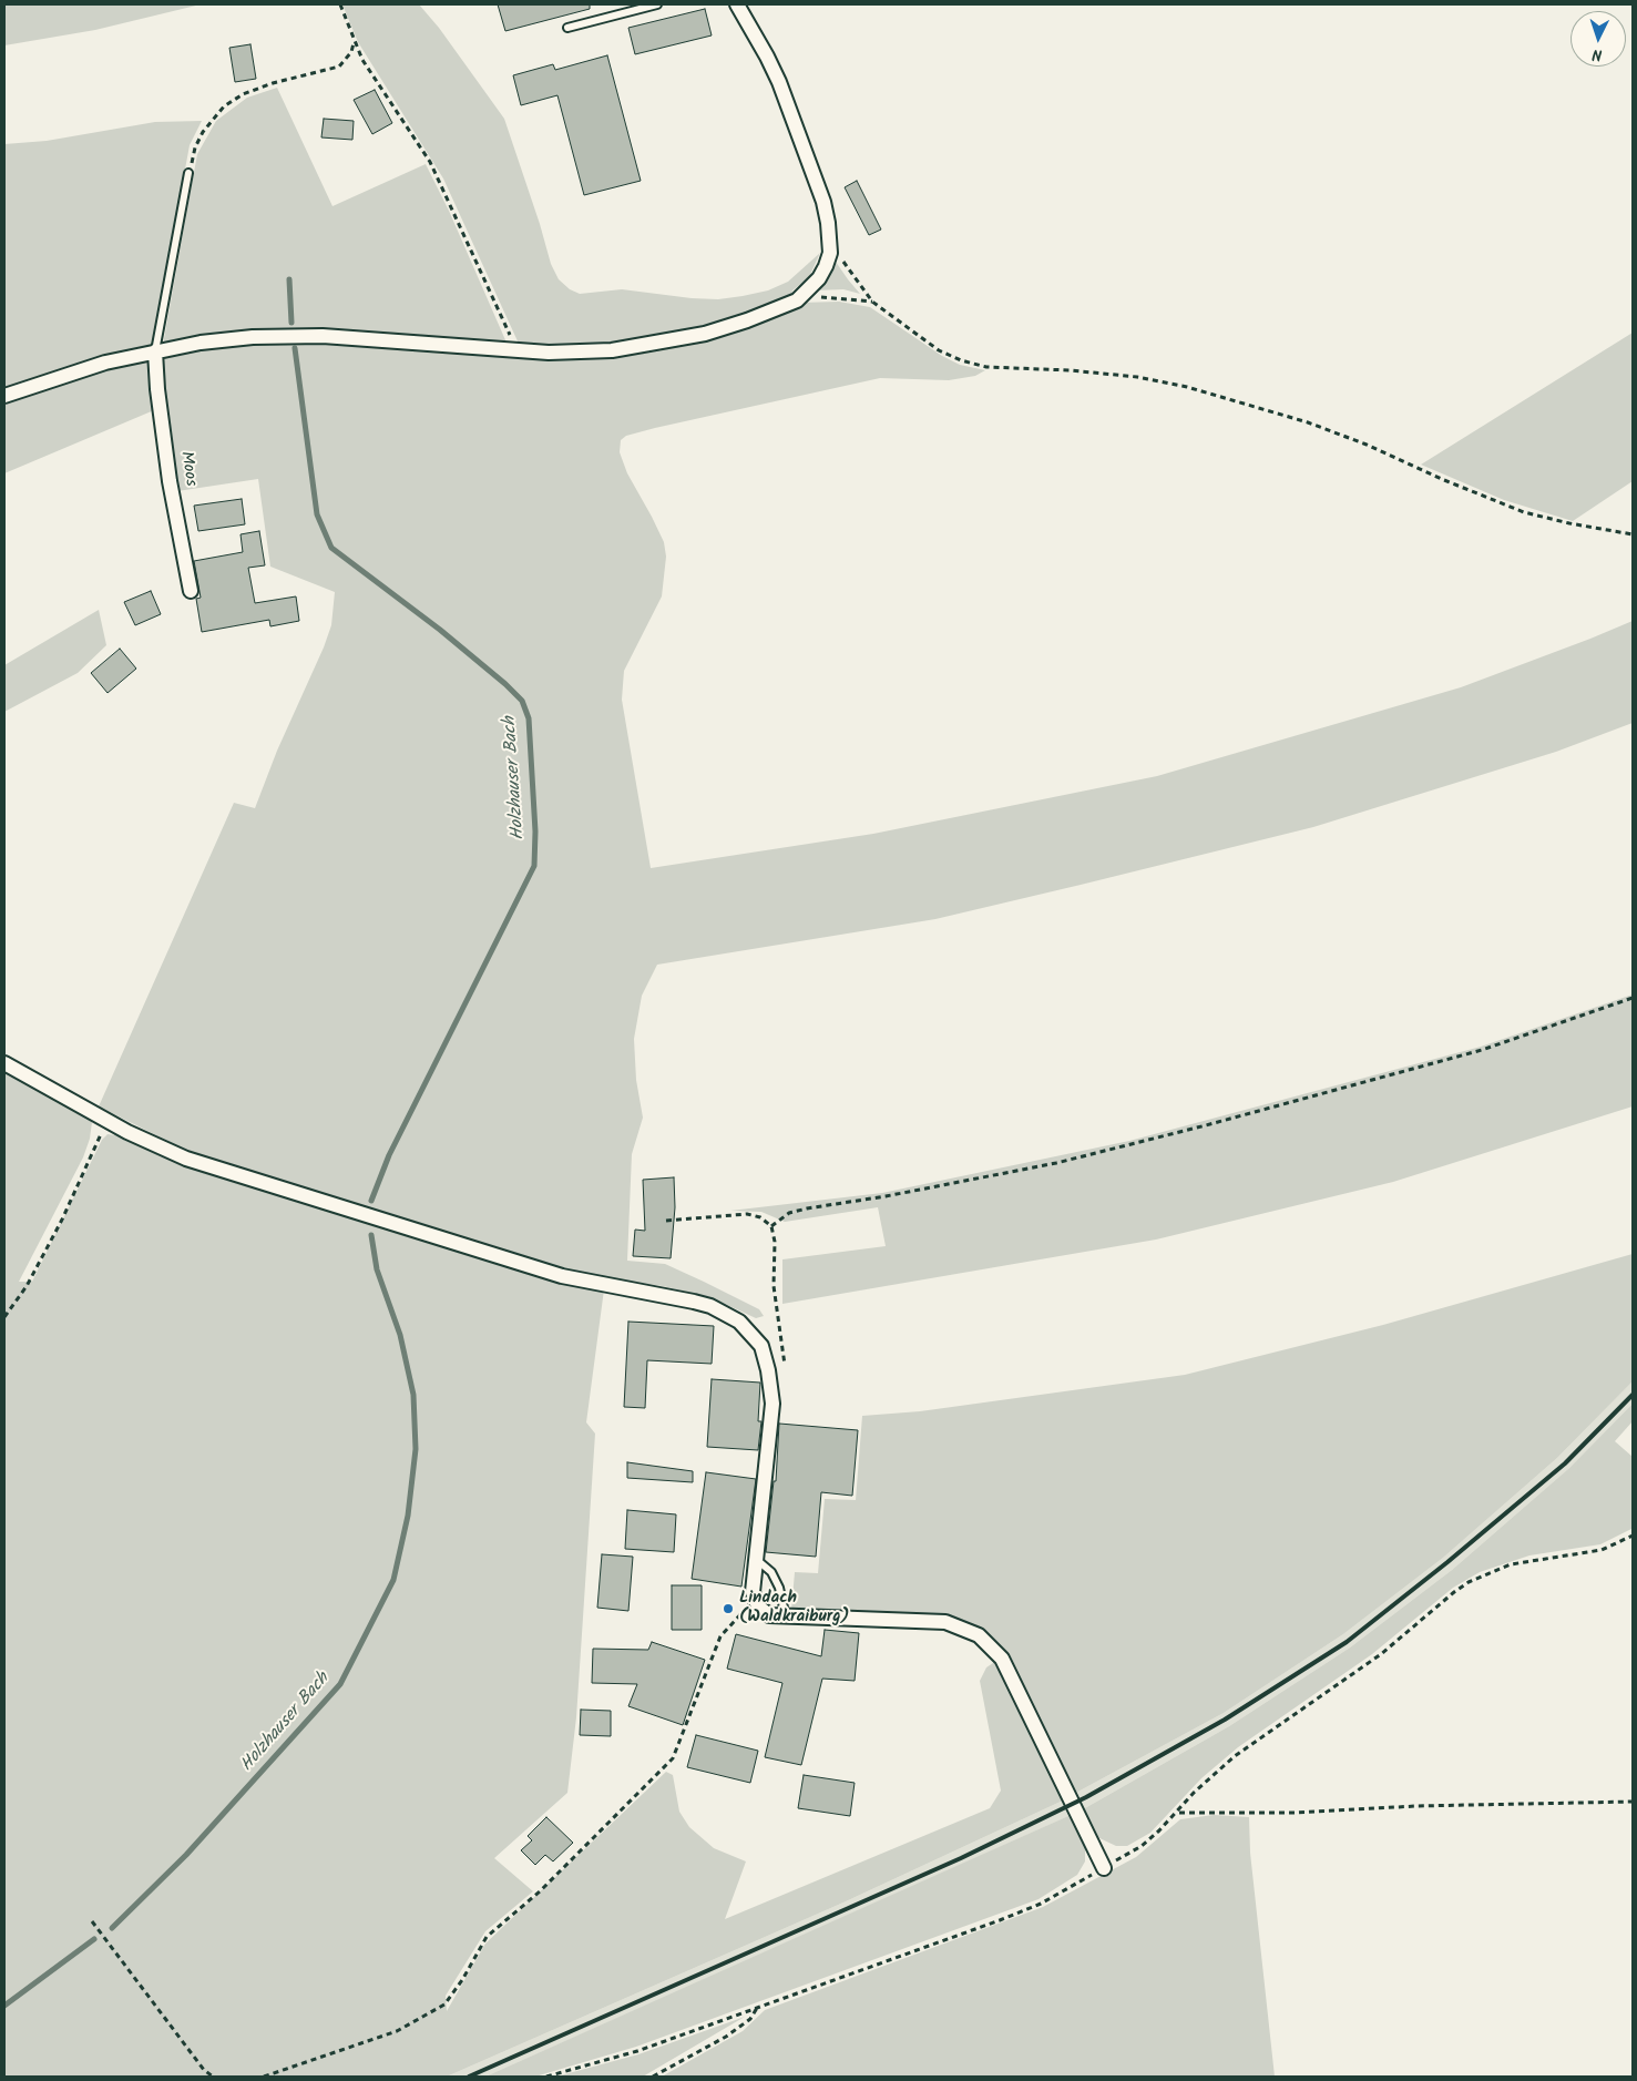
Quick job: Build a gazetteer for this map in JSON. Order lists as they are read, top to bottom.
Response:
{
  "streets": {
    "street": ["Moos"]
  },
  "water": ["Holzhauser Bach"],
  "places": ["Lindach (Waldkraiburg)"],
  "north": "bottom"
}
